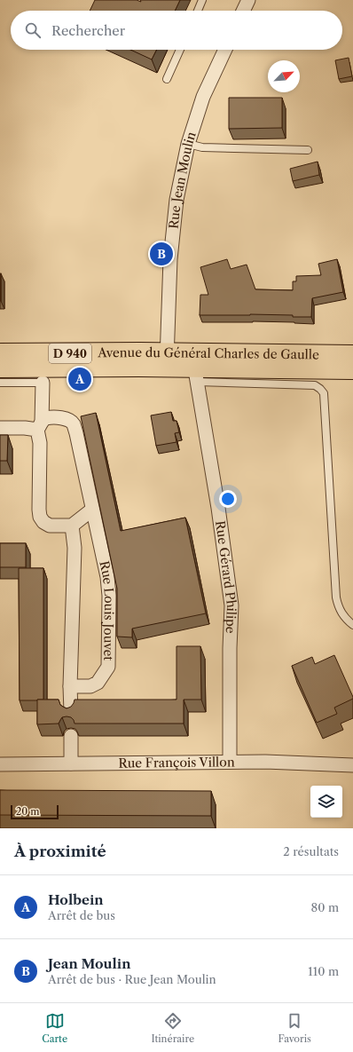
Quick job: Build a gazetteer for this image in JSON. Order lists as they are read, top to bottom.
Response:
{
  "streets": {
    "main road": ["D 940", "Avenue du Général Charles de Gaulle"],
    "street": [
      "Rue Jean Moulin",
      "Rue Gérard Philipe",
      "Rue Louis Jouvet",
      "Rue François Villon"
    ]
  },
  "crossings": [
    ["Rue Jean Moulin", "Avenue du Général Charles de Gaulle"],
    ["Avenue du Général Charles de Gaulle", "Rue Gérard Philipe"],
    ["Rue Gérard Philipe", "Rue François Villon"]
  ],
  "scale_bar": "20 m",
  "north": "top right",
  "page": {
    "search": "Rechercher",
    "pins": ["B", "A"],
    "scale": "20 m",
    "heading": ["À proximité", "2 résultats"],
    "list": [
      {
        "mark": "A",
        "name": "Holbein",
        "note": "Arrêt de bus",
        "value": "80 m"
      },
      {
        "mark": "B",
        "name": "Jean Moulin",
        "note": "Arrêt de bus · Rue Jean Moulin",
        "value": "110 m"
      }
    ],
    "nav": ["Carte", "Itinéraire", "Favoris"]
  }
}
